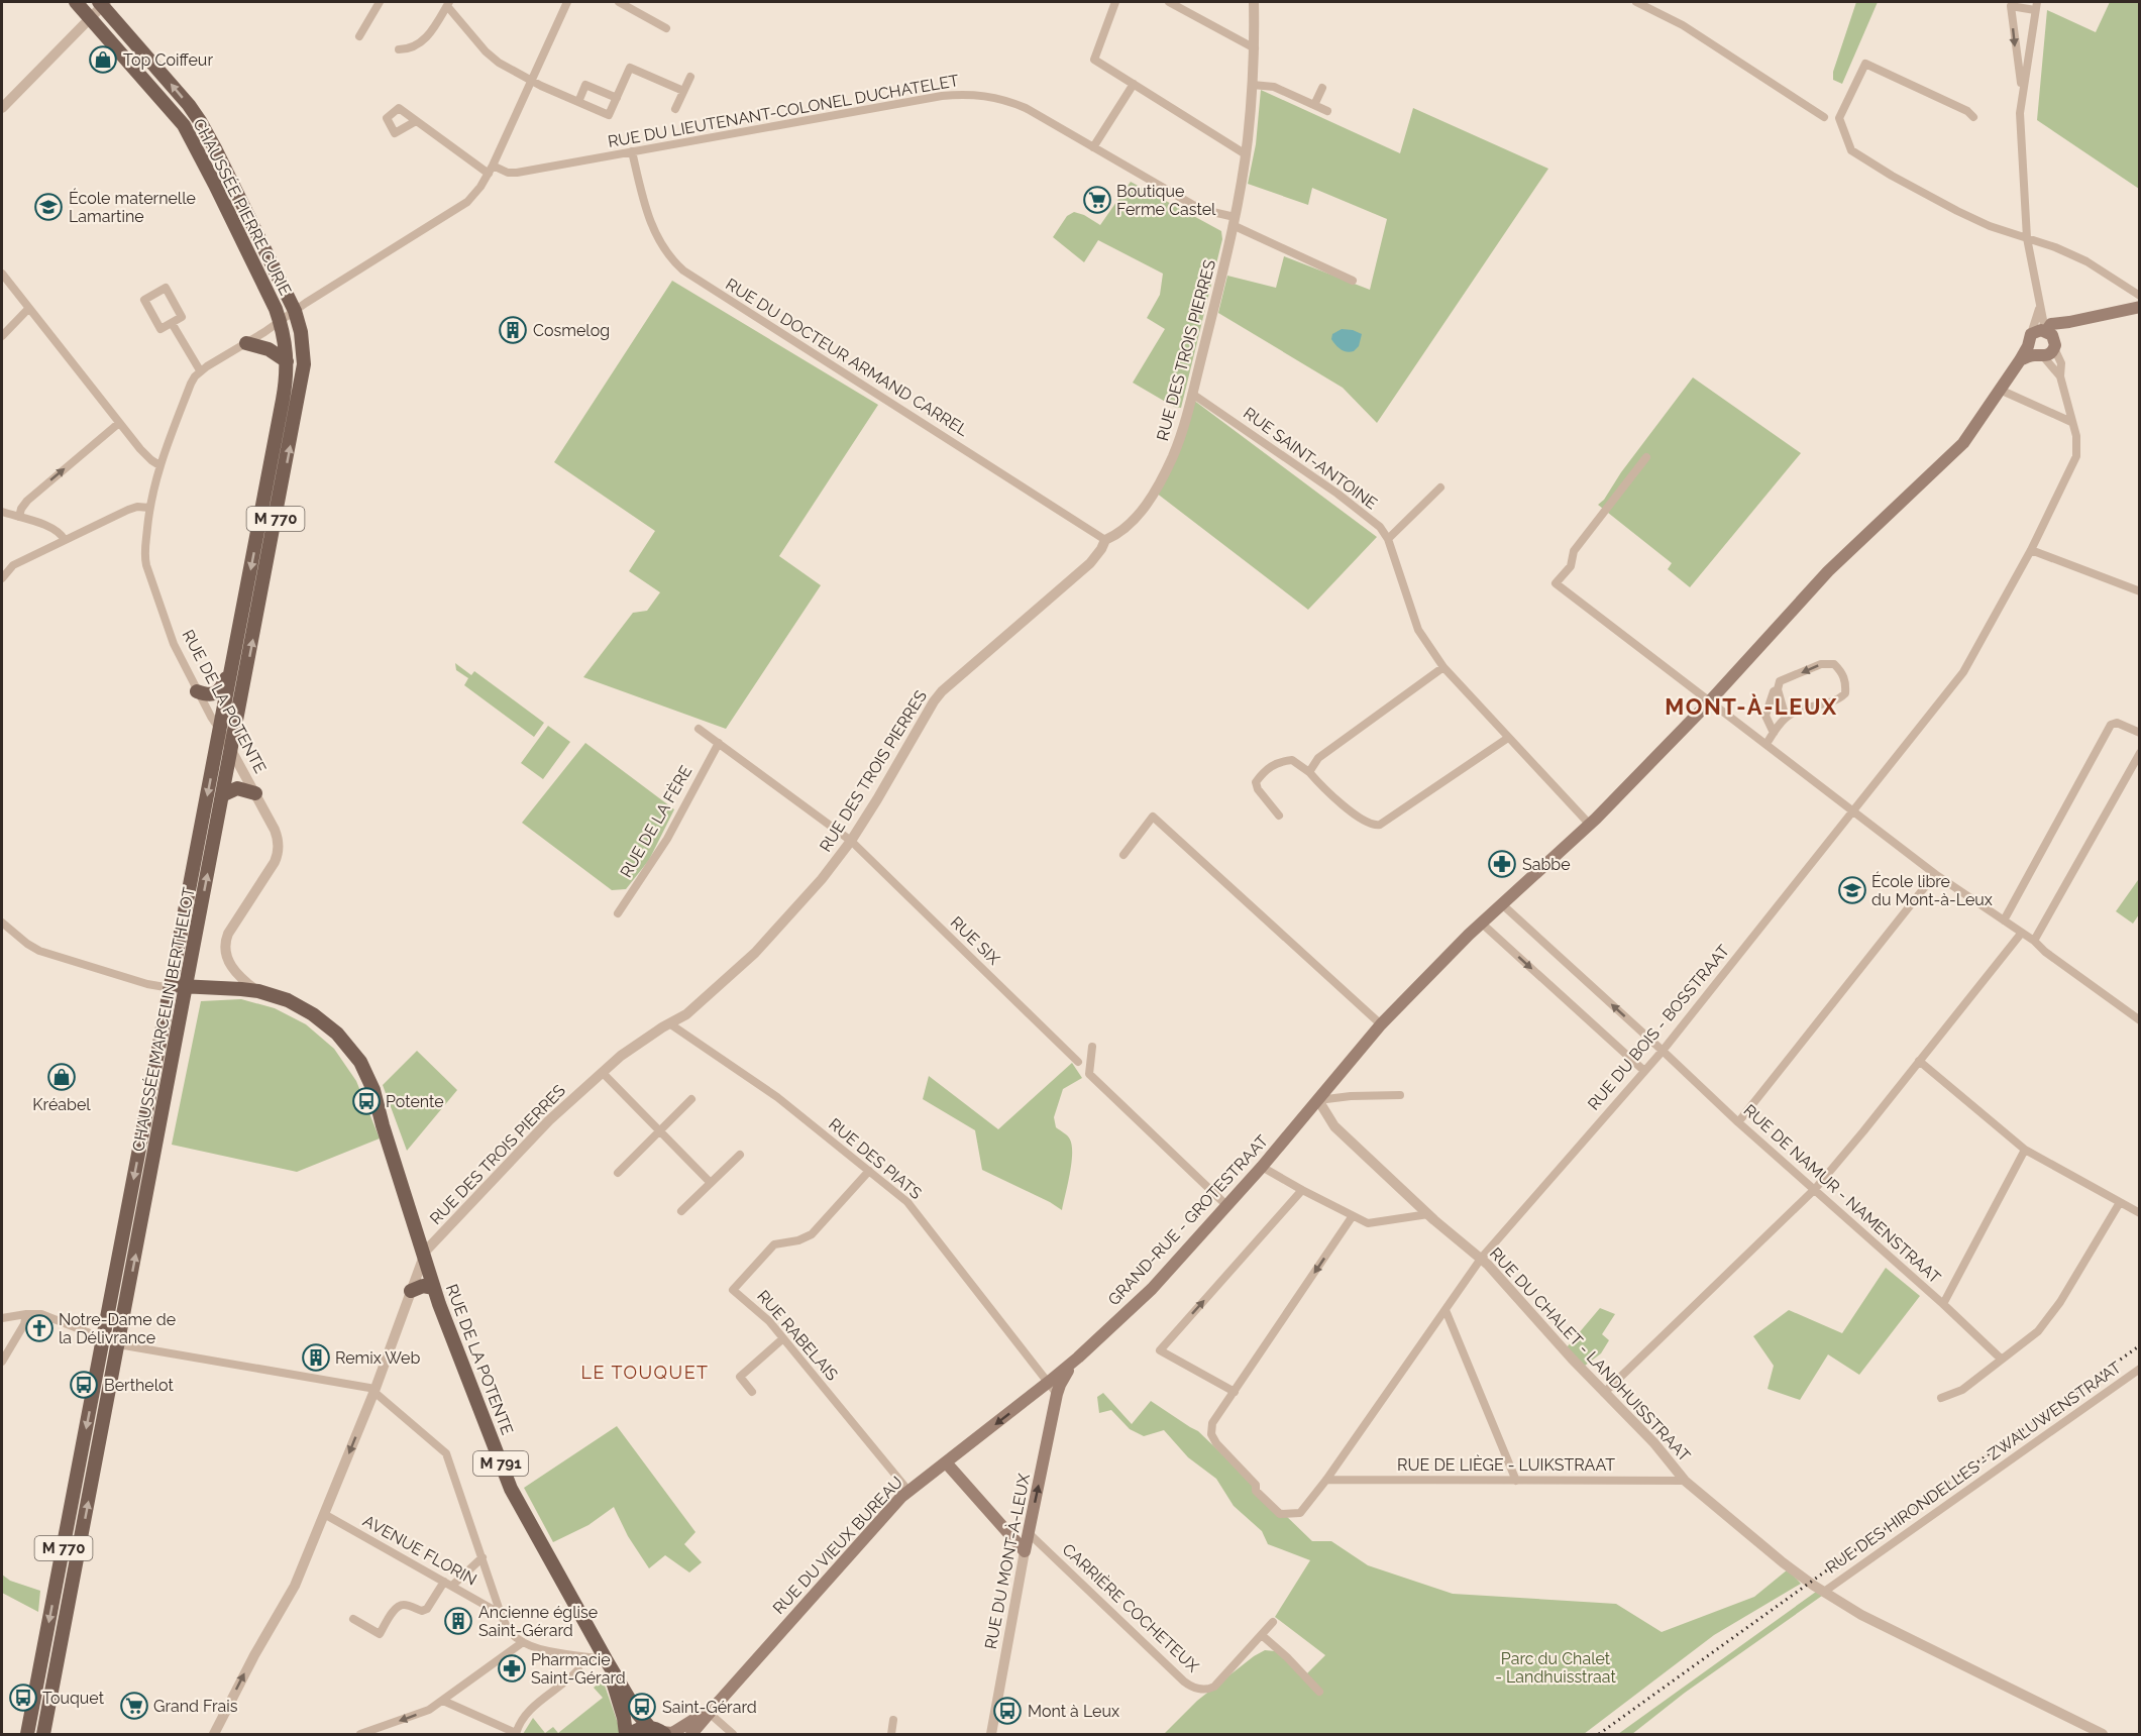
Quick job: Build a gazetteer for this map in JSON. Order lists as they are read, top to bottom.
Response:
{
  "streets": {
    "main road": [
      "CHAUSSÉE PIERRE CURIE",
      "M 770",
      "RUE DE LA POTENTE",
      "CHAUSSÉE MARCELIN BERTHELOT",
      "GRAND-RUE - GROTESTRAAT",
      "M 791",
      "RUE DU VIEUX BUREAU",
      "RUE DU MONT-À-LEUX"
    ],
    "street": [
      "RUE DU LIEUTENANT-COLONEL DUCHATELET",
      "RUE DES TROIS PIERRES",
      "RUE DU DOCTEUR ARMAND CARREL",
      "RUE SAINT-ANTOINE",
      "RUE DE LA FÈRE",
      "RUE SIX",
      "RUE DU BOIS - BOSSTRAAT",
      "RUE DES PIATS",
      "RUE DE NAMUR - NAMENSTRAAT",
      "RUE RABELAIS",
      "RUE DU CHALET - LANDHUISSTRAAT",
      "RUE DE LIÈGE - LUIKSTRAAT",
      "RUE DES HIRONDELLES - ZWALUWENSTRAAT",
      "AVENUE FLORIN",
      "CARRIÈRE COCHETEUX"
    ]
  },
  "crossings": [
    ["RUE DU LIEUTENANT-COLONEL DUCHATELET", "RUE DES TROIS PIERRES"],
    ["RUE DU LIEUTENANT-COLONEL DUCHATELET", "RUE DU DOCTEUR ARMAND CARREL"],
    ["CHAUSSÉE PIERRE CURIE", "CHAUSSÉE MARCELIN BERTHELOT"],
    ["RUE DES TROIS PIERRES", "RUE DU DOCTEUR ARMAND CARREL"],
    ["RUE DES TROIS PIERRES", "RUE SAINT-ANTOINE"],
    ["RUE DES TROIS PIERRES", "RUE DE LA POTENTE"],
    ["RUE DES TROIS PIERRES", "RUE SIX"],
    ["RUE DES TROIS PIERRES", "RUE DES PIATS"],
    ["RUE DES TROIS PIERRES", "AVENUE FLORIN"],
    ["RUE SAINT-ANTOINE", "GRAND-RUE - GROTESTRAAT"],
    ["RUE DE LA POTENTE", "CHAUSSÉE MARCELIN BERTHELOT"],
    ["RUE DE LA POTENTE", "RUE DU VIEUX BUREAU"],
    ["RUE DU BOIS - BOSSTRAAT", "RUE DE NAMUR - NAMENSTRAAT"],
    ["RUE DU BOIS - BOSSTRAAT", "RUE DU CHALET - LANDHUISSTRAAT"],
    ["RUE DU BOIS - BOSSTRAAT", "RUE DE LIÈGE - LUIKSTRAAT"],
    ["RUE DES PIATS", "RUE RABELAIS"],
    ["RUE DES PIATS", "RUE DU VIEUX BUREAU"],
    ["RUE DE NAMUR - NAMENSTRAAT", "GRAND-RUE - GROTESTRAAT"],
    ["GRAND-RUE - GROTESTRAAT", "RUE DU CHALET - LANDHUISSTRAAT"],
    ["GRAND-RUE - GROTESTRAAT", "RUE DU VIEUX BUREAU"],
    ["GRAND-RUE - GROTESTRAAT", "RUE DU MONT-À-LEUX"],
    ["RUE RABELAIS", "RUE DU VIEUX BUREAU"],
    ["RUE DU CHALET - LANDHUISSTRAAT", "RUE DE LIÈGE - LUIKSTRAAT"],
    ["RUE DU CHALET - LANDHUISSTRAAT", "RUE DES HIRONDELLES - ZWALUWENSTRAAT"],
    ["RUE DU VIEUX BUREAU", "RUE DU MONT-À-LEUX"],
    ["RUE DU MONT-À-LEUX", "CARRIÈRE COCHETEUX"]
  ],
  "one_way": ["RUE DU MONT-À-LEUX"],
  "districts": ["MONT-À-LEUX", "LE TOUQUET"],
  "parks": ["Parc du Chalet - Landhuisstraat"],
  "places": {
    "shop": ["Top Coiffeur", "Kréabel"],
    "supermarket": ["Boutique Ferme Castel", "Grand Frais"],
    "school or university": ["École maternelle Lamartine", "École libre du Mont-à-Leux"],
    "building": ["Cosmelog", "Remix Web", "Ancienne église Saint-Gérard"],
    "pharmacy": ["Sabbe", "Pharmacie Saint-Gérard"],
    "bus stop": [
      "Potente",
      "Berthelot",
      "Touquet",
      "Saint-Gérard",
      "Mont à Leux"
    ],
    "church": ["Notre-Dame de la Délivrance"]
  }
}
